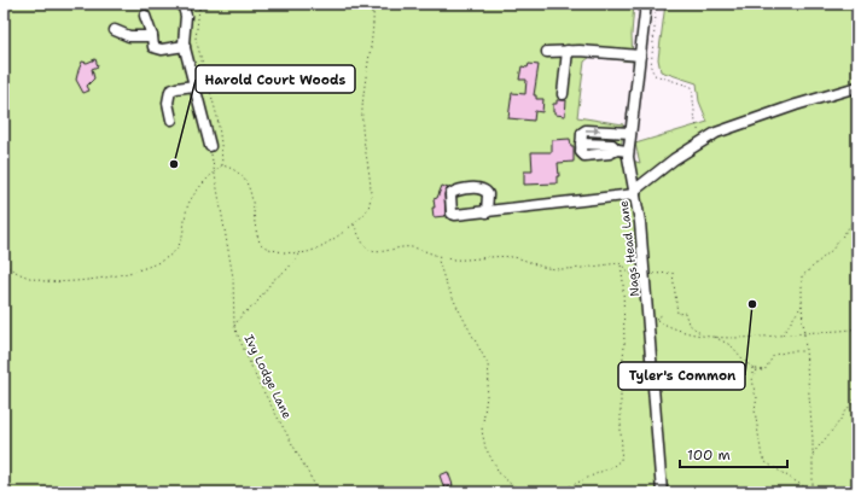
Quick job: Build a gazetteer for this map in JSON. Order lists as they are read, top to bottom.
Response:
{
  "streets": {
    "street": ["Nags Head Lane"],
    "path": ["Ivy Lodge Lane"]
  },
  "places": ["Harold Court Woods", "Tyler's Common"],
  "scale_bar": "100 m"
}
